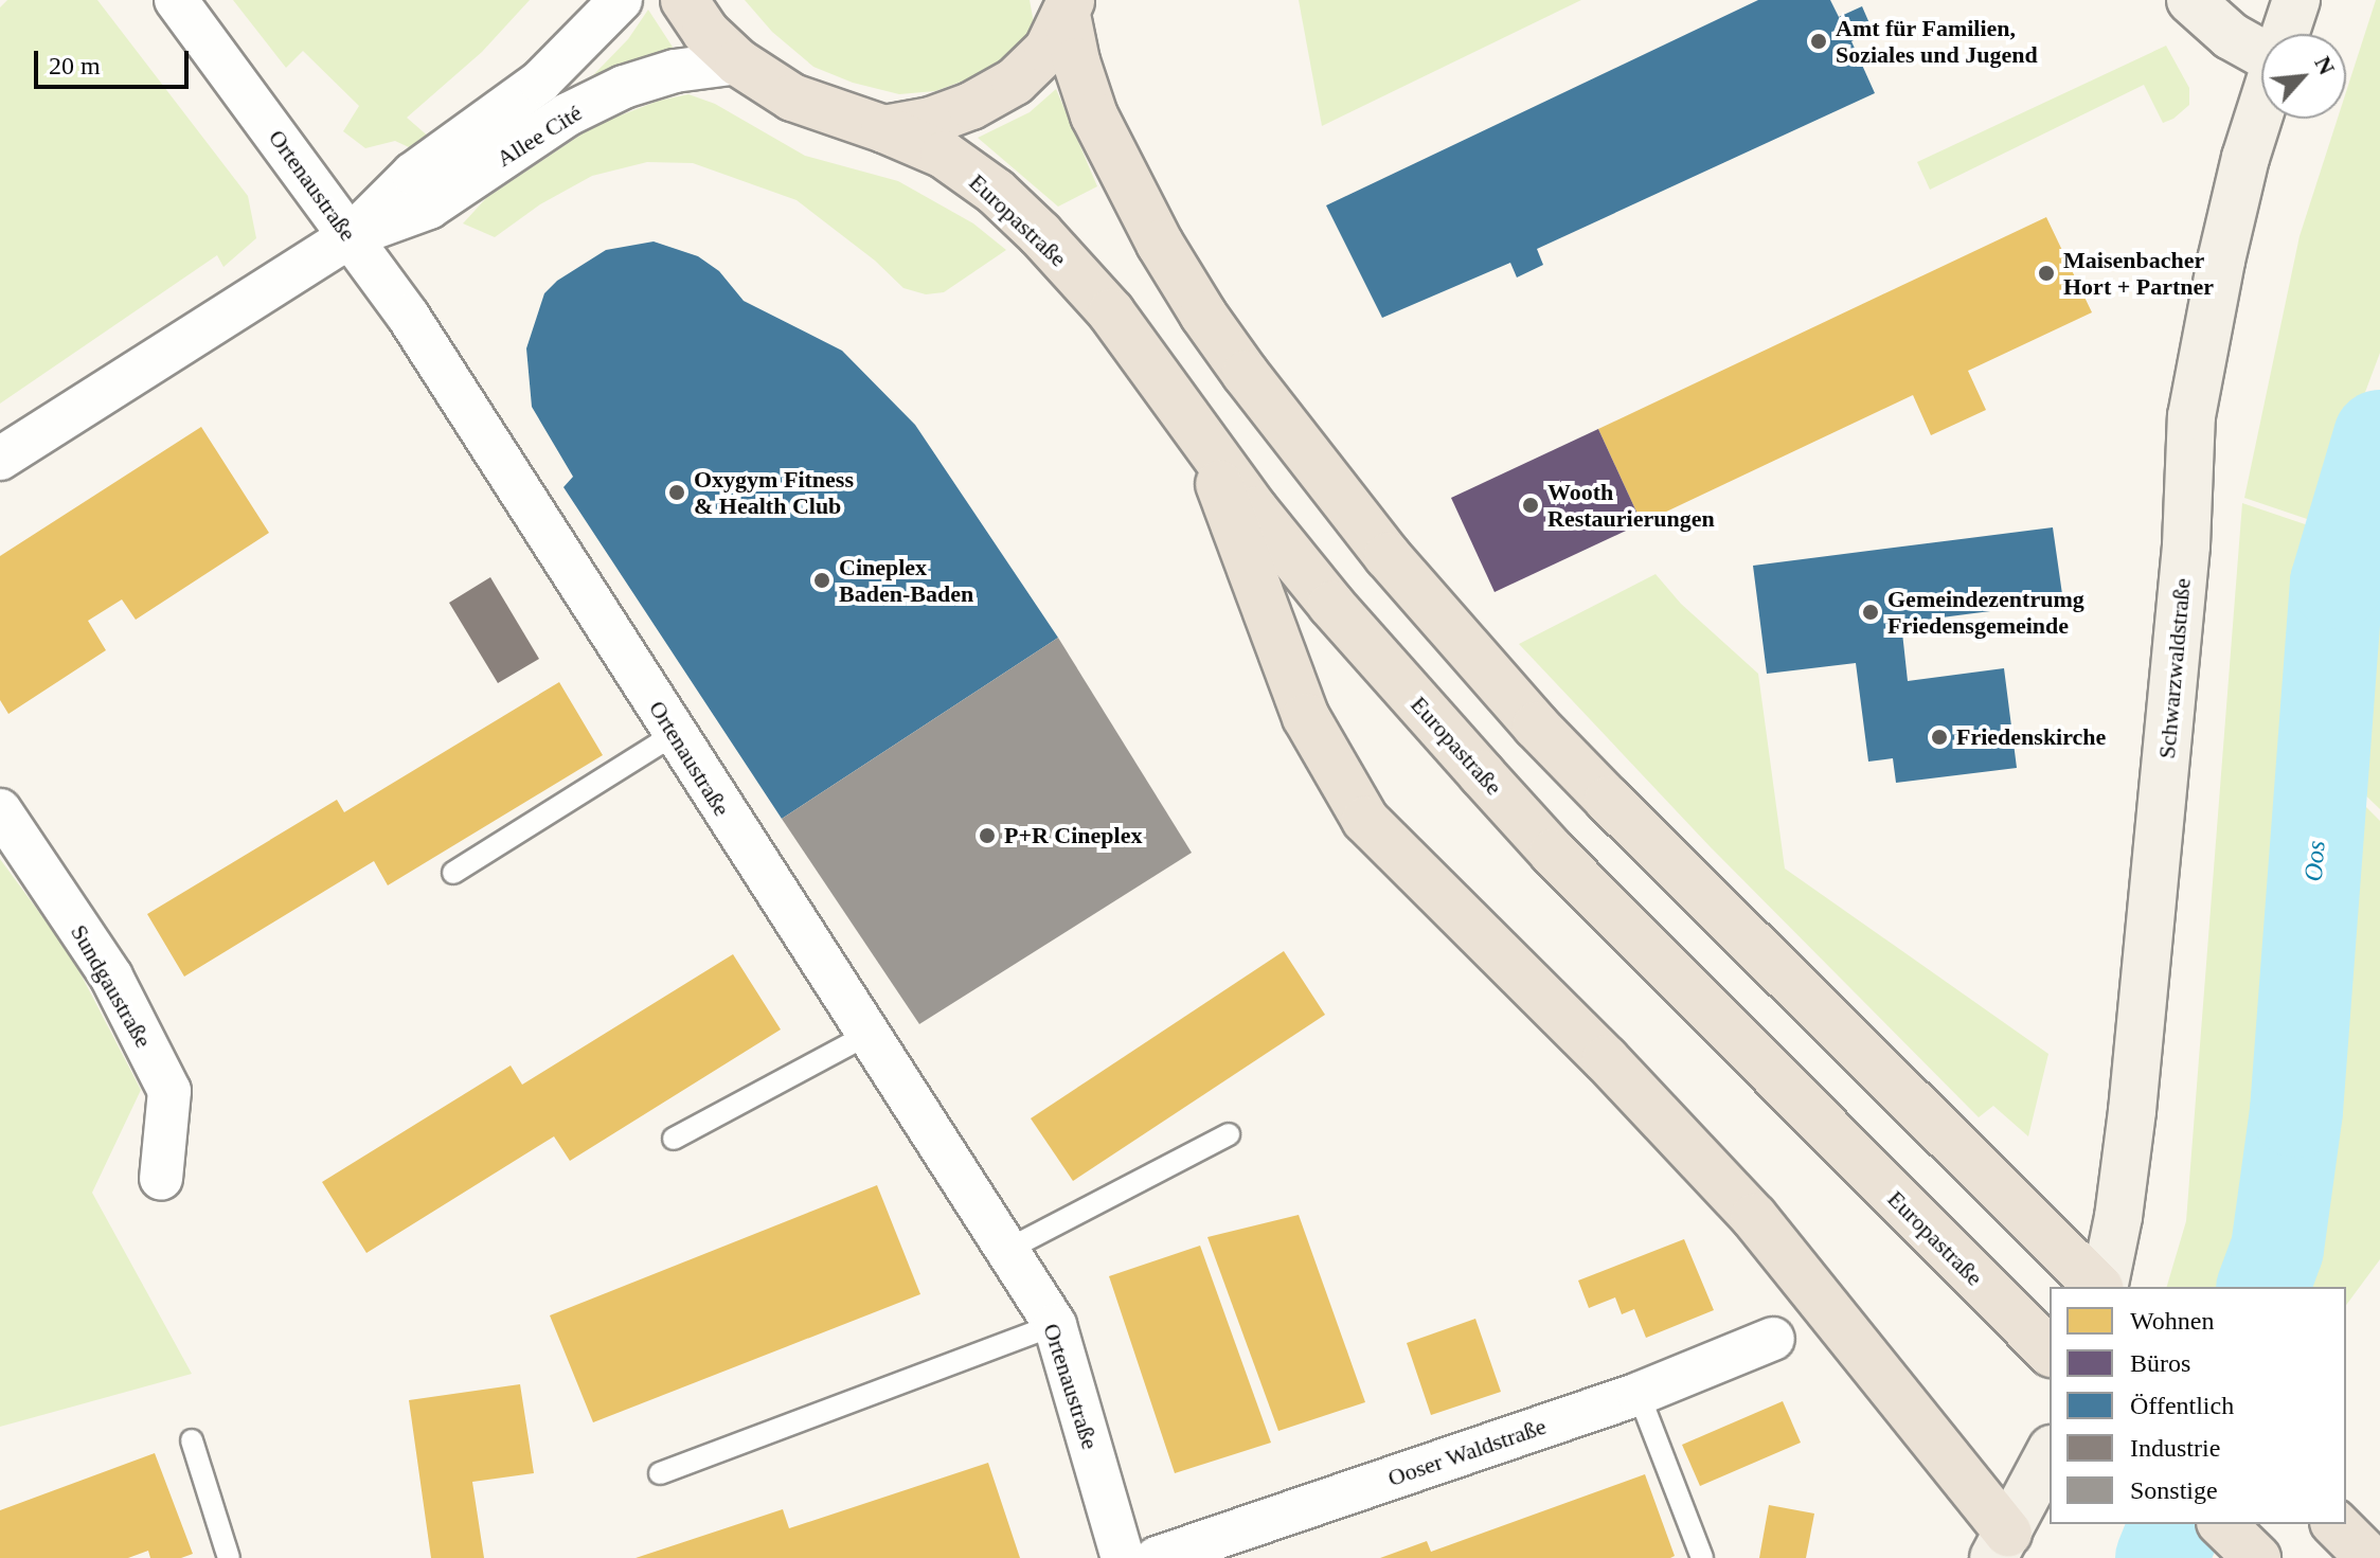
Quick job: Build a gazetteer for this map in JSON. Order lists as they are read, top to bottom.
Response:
{
  "streets": {
    "main road": ["Europastraße"],
    "street": [
      "Allee Cité",
      "Ortenaustraße",
      "Schwarzwaldstraße",
      "Sundgaustraße",
      "Ooser Waldstraße"
    ]
  },
  "crossings": [
    ["Allee Cité", "Ortenaustraße"],
    ["Allee Cité", "Europastraße"]
  ],
  "water": ["Oos"],
  "places": [
    "Amt für Familien, Soziales und Jugend",
    "Maisenbacher Hort + Partner",
    "Oxygym Fitness & Health Club",
    "Wooth Restaurierungen",
    "Cineplex Baden-Baden",
    "Gemeindezentrumg Friedensgemeinde",
    "Friedenskirche",
    "P+R Cineplex"
  ],
  "legend": [
    "Wohnen",
    "Büros",
    "Öffentlich",
    "Industrie",
    "Sonstige"
  ],
  "scale_bar": "20 m",
  "north": "top right"
}
